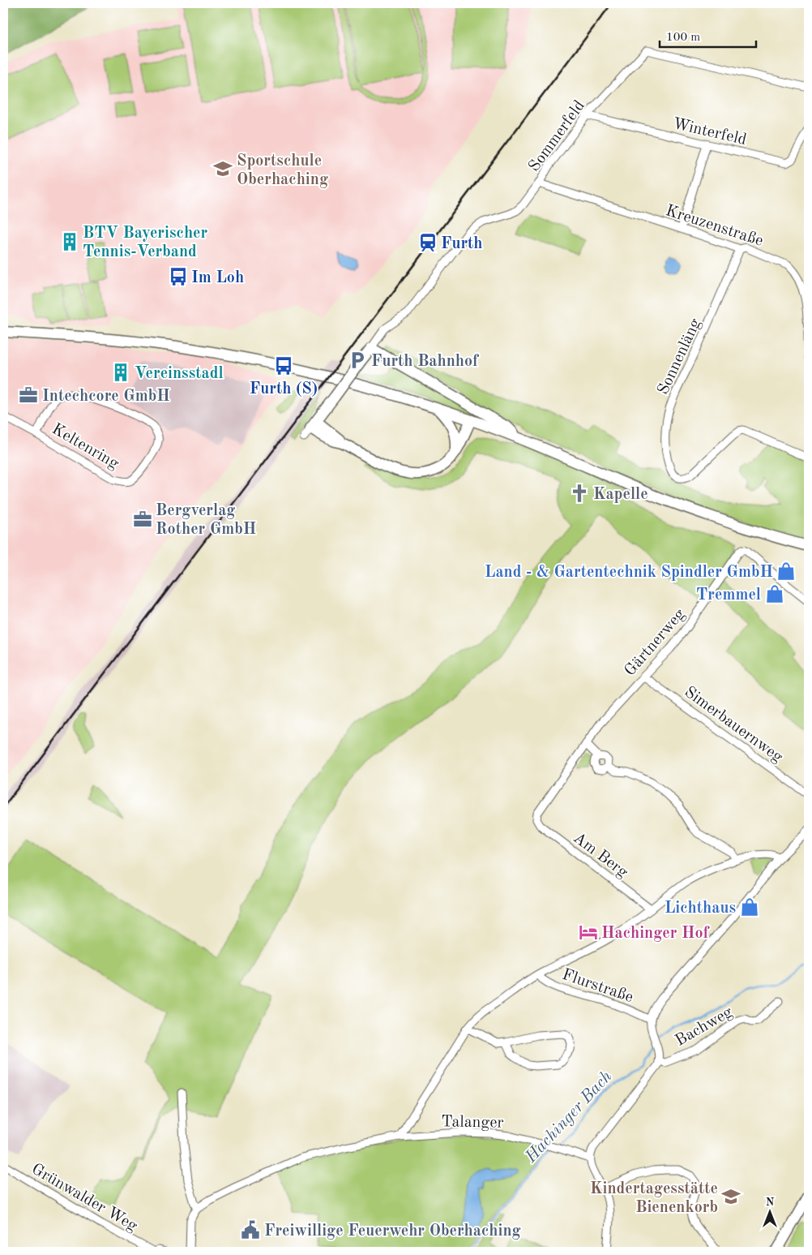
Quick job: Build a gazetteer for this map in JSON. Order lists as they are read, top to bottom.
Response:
{
  "streets": {
    "street": [
      "Winterfeld",
      "Sommerfeld",
      "Kreuzenstraße",
      "Sonnenläng",
      "Keltenring",
      "Gärtnerweg",
      "Simerbauernweg",
      "Am Berg",
      "Flurstraße",
      "Bachweg",
      "Talanger",
      "Grünwalder Weg"
    ]
  },
  "crossings": [
    ["Winterfeld", "Sommerfeld"],
    ["Sommerfeld", "Kreuzenstraße"],
    ["Kreuzenstraße", "Sonnenläng"],
    ["Gärtnerweg", "Simerbauernweg"],
    ["Gärtnerweg", "Am Berg"]
  ],
  "water": ["Hachinger Bach"],
  "places": {
    "school or university": ["Sportschule Oberhaching", "Kindertagesstätte Bienenkorb"],
    "building": ["BTV Bayerischer Tennis-Verband", "Vereinsstadl"],
    "station": ["Furth"],
    "bus stop": ["Im Loh", "Furth (S)"],
    "parking": ["Furth Bahnhof"],
    "office": ["Intechcore GmbH", "Bergverlag Rother GmbH"],
    "church": ["Kapelle"],
    "shop": ["Land - & Gartentechnik Spindler GmbH", "Tremmel", "Lichthaus"],
    "hotel": ["Hachinger Hof"],
    "public building": ["Freiwillige Feuerwehr Oberhaching"]
  },
  "scale_bar": "100 m",
  "north": "top"
}
